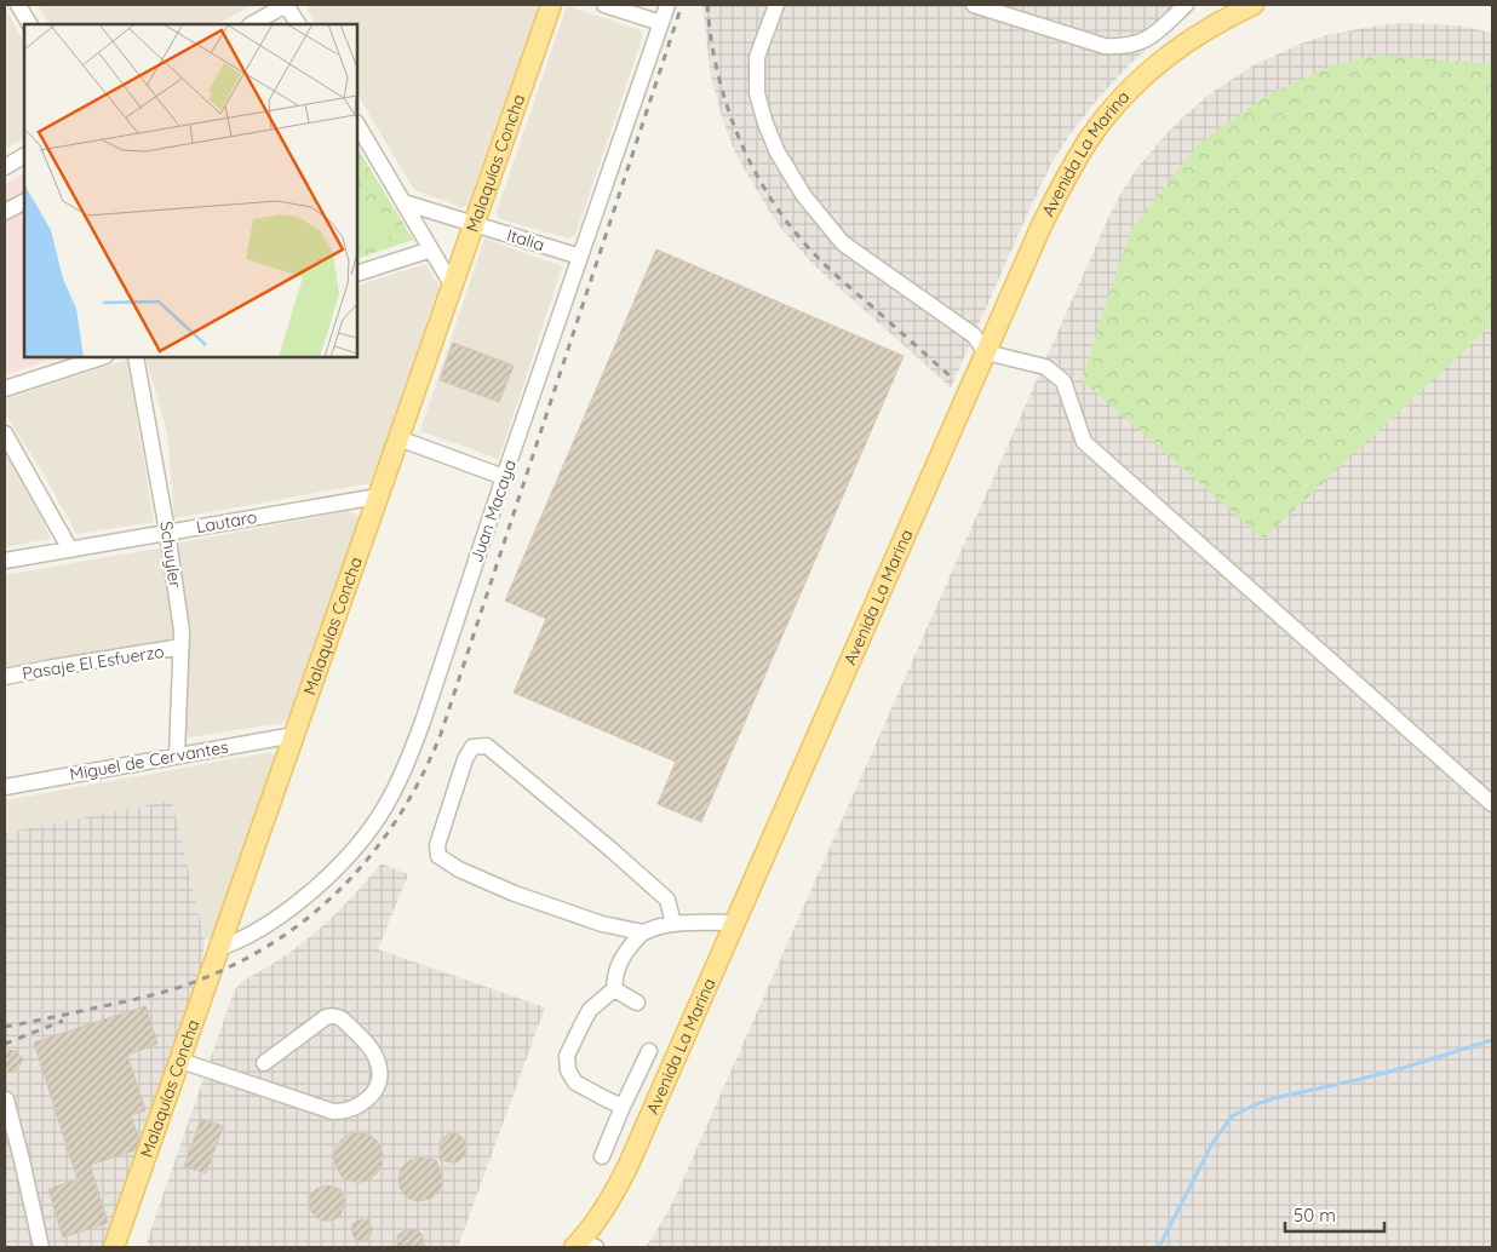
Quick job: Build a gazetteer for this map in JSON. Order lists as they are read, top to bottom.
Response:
{
  "streets": {
    "main road": ["Avenida La Marina", "Malaquías Concha"],
    "street": [
      "Italia",
      "Juan Macaya",
      "Lautaro",
      "Schuyler",
      "Pasaje El Esfuerzo",
      "Miguel de Cervantes"
    ]
  },
  "crossings": [
    ["Malaquías Concha", "Italia"],
    ["Malaquías Concha", "Juan Macaya"],
    ["Malaquías Concha", "Lautaro"],
    ["Malaquías Concha", "Miguel de Cervantes"],
    ["Italia", "Juan Macaya"],
    ["Lautaro", "Schuyler"],
    ["Schuyler", "Pasaje El Esfuerzo"],
    ["Schuyler", "Miguel de Cervantes"]
  ],
  "scale_bar": "50 m"
}
